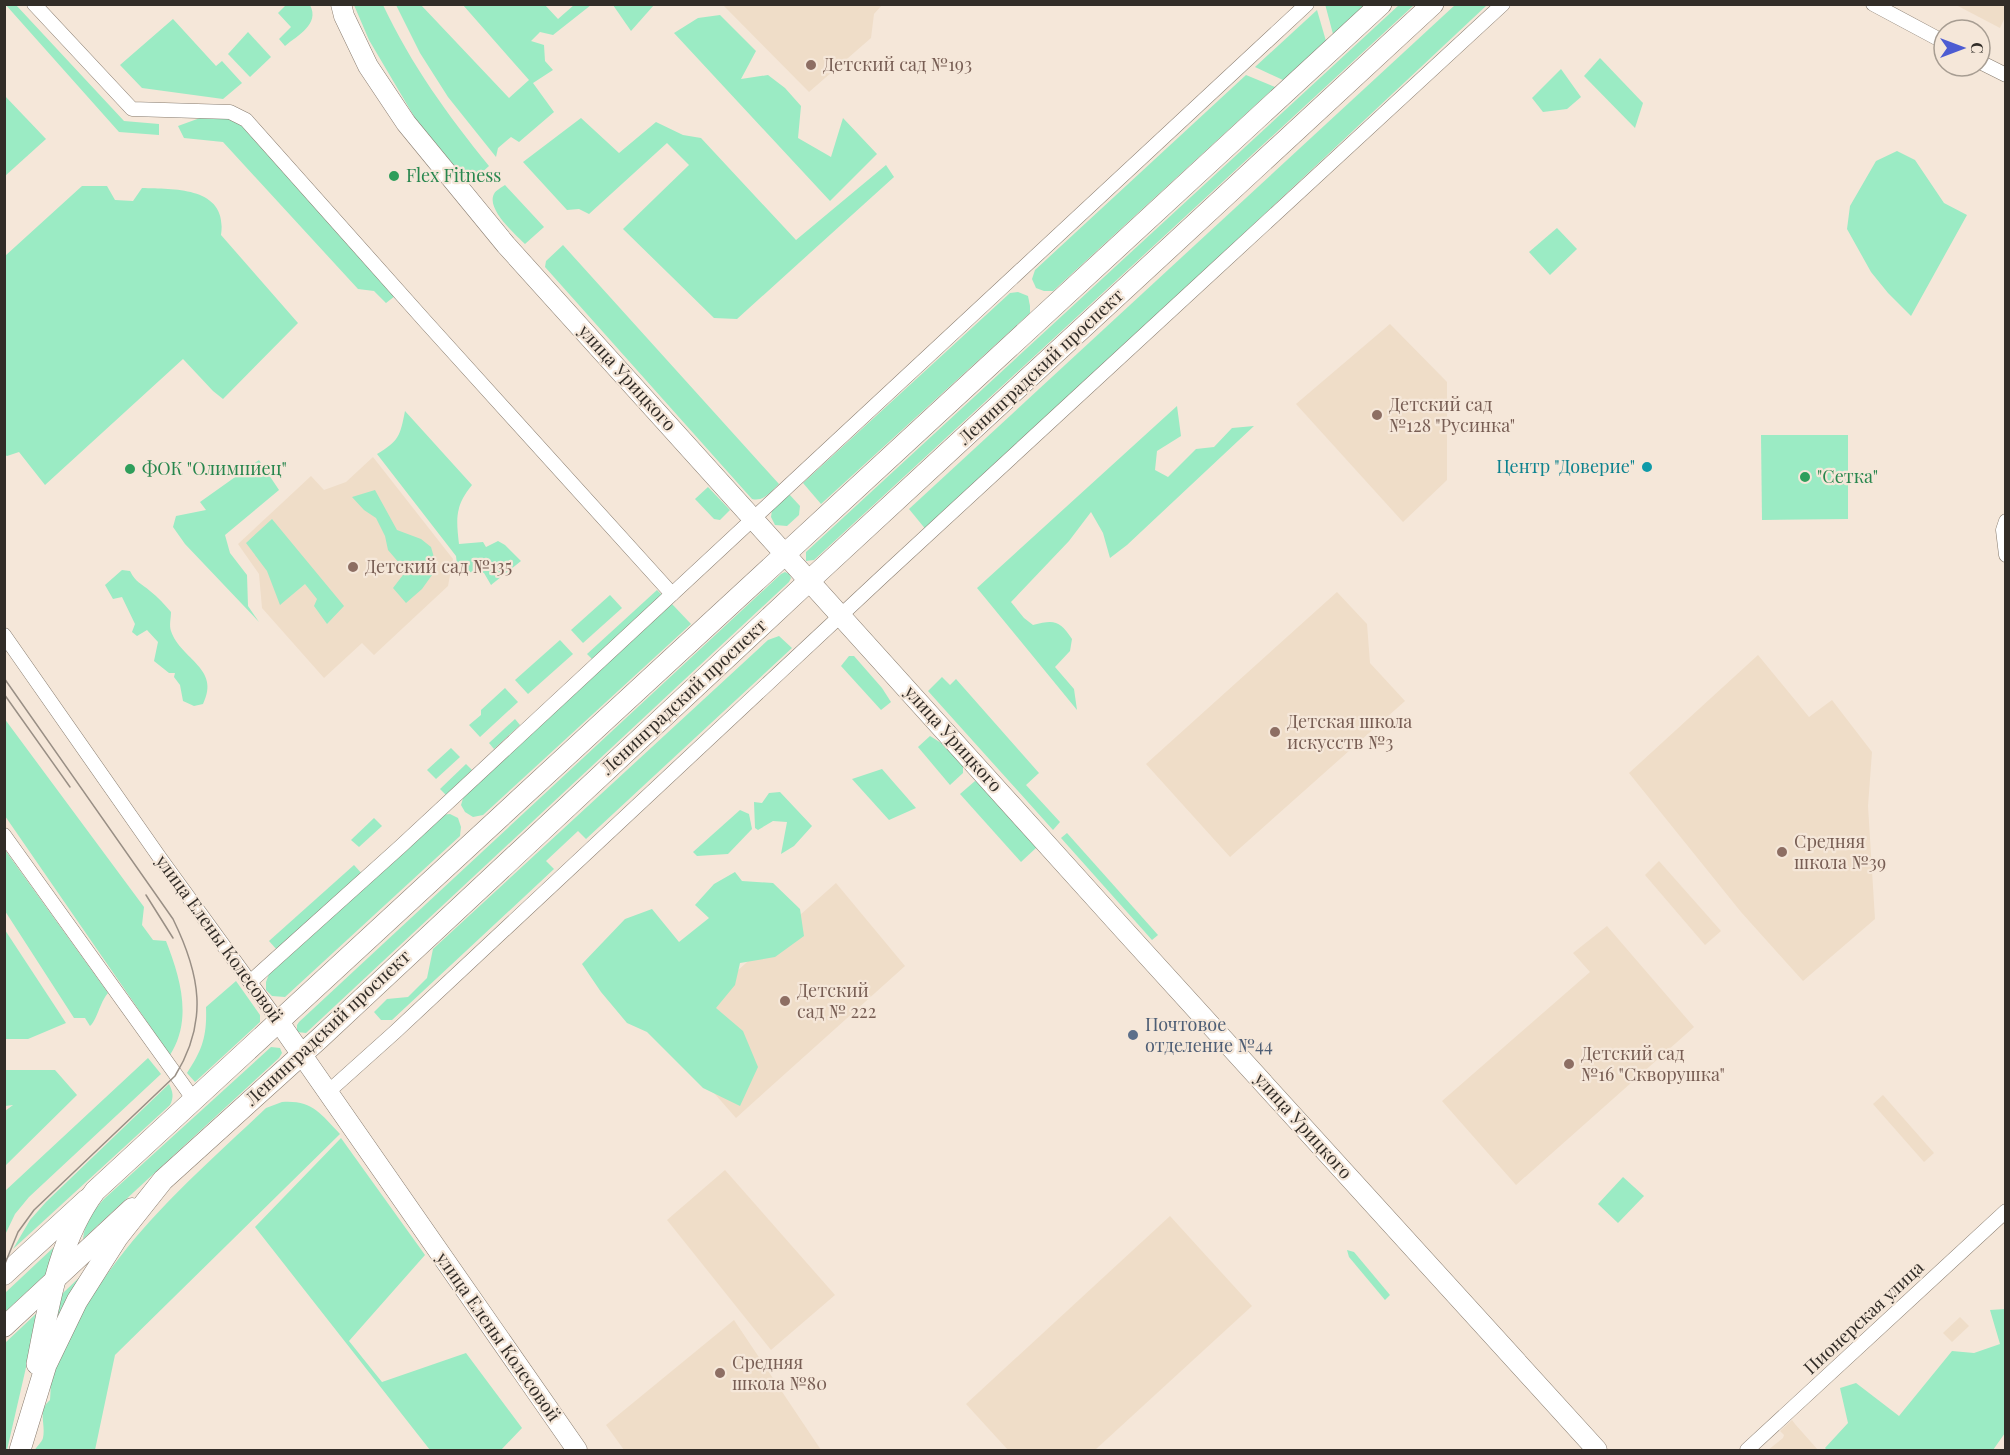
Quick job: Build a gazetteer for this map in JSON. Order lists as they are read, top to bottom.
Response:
{
  "streets": {
    "main road": ["Ленинградский проспект"],
    "street": ["улица Урицкого", "улица Елены Колесовой", "Пионерская улица"]
  },
  "crossings": [
    ["Ленинградский проспект", "улица Урицкого"],
    ["Ленинградский проспект", "улица Елены Колесовой"]
  ],
  "places": [
    "Детский сад №193",
    "Flex Fitness",
    "Детский сад №128 \"Русинка\"",
    "Центр \"Доверие\"",
    "ФОК \"Олимпиец\"",
    "\"Сетка\"",
    "Детский сад №135",
    "Детская школа искусств №3",
    "Средняя школа №39",
    "Детский сад № 222",
    "Почтовое отделение №44",
    "Детский сад №16 \"Скворушка\"",
    "Средняя школа №80"
  ],
  "north": "right"
}
